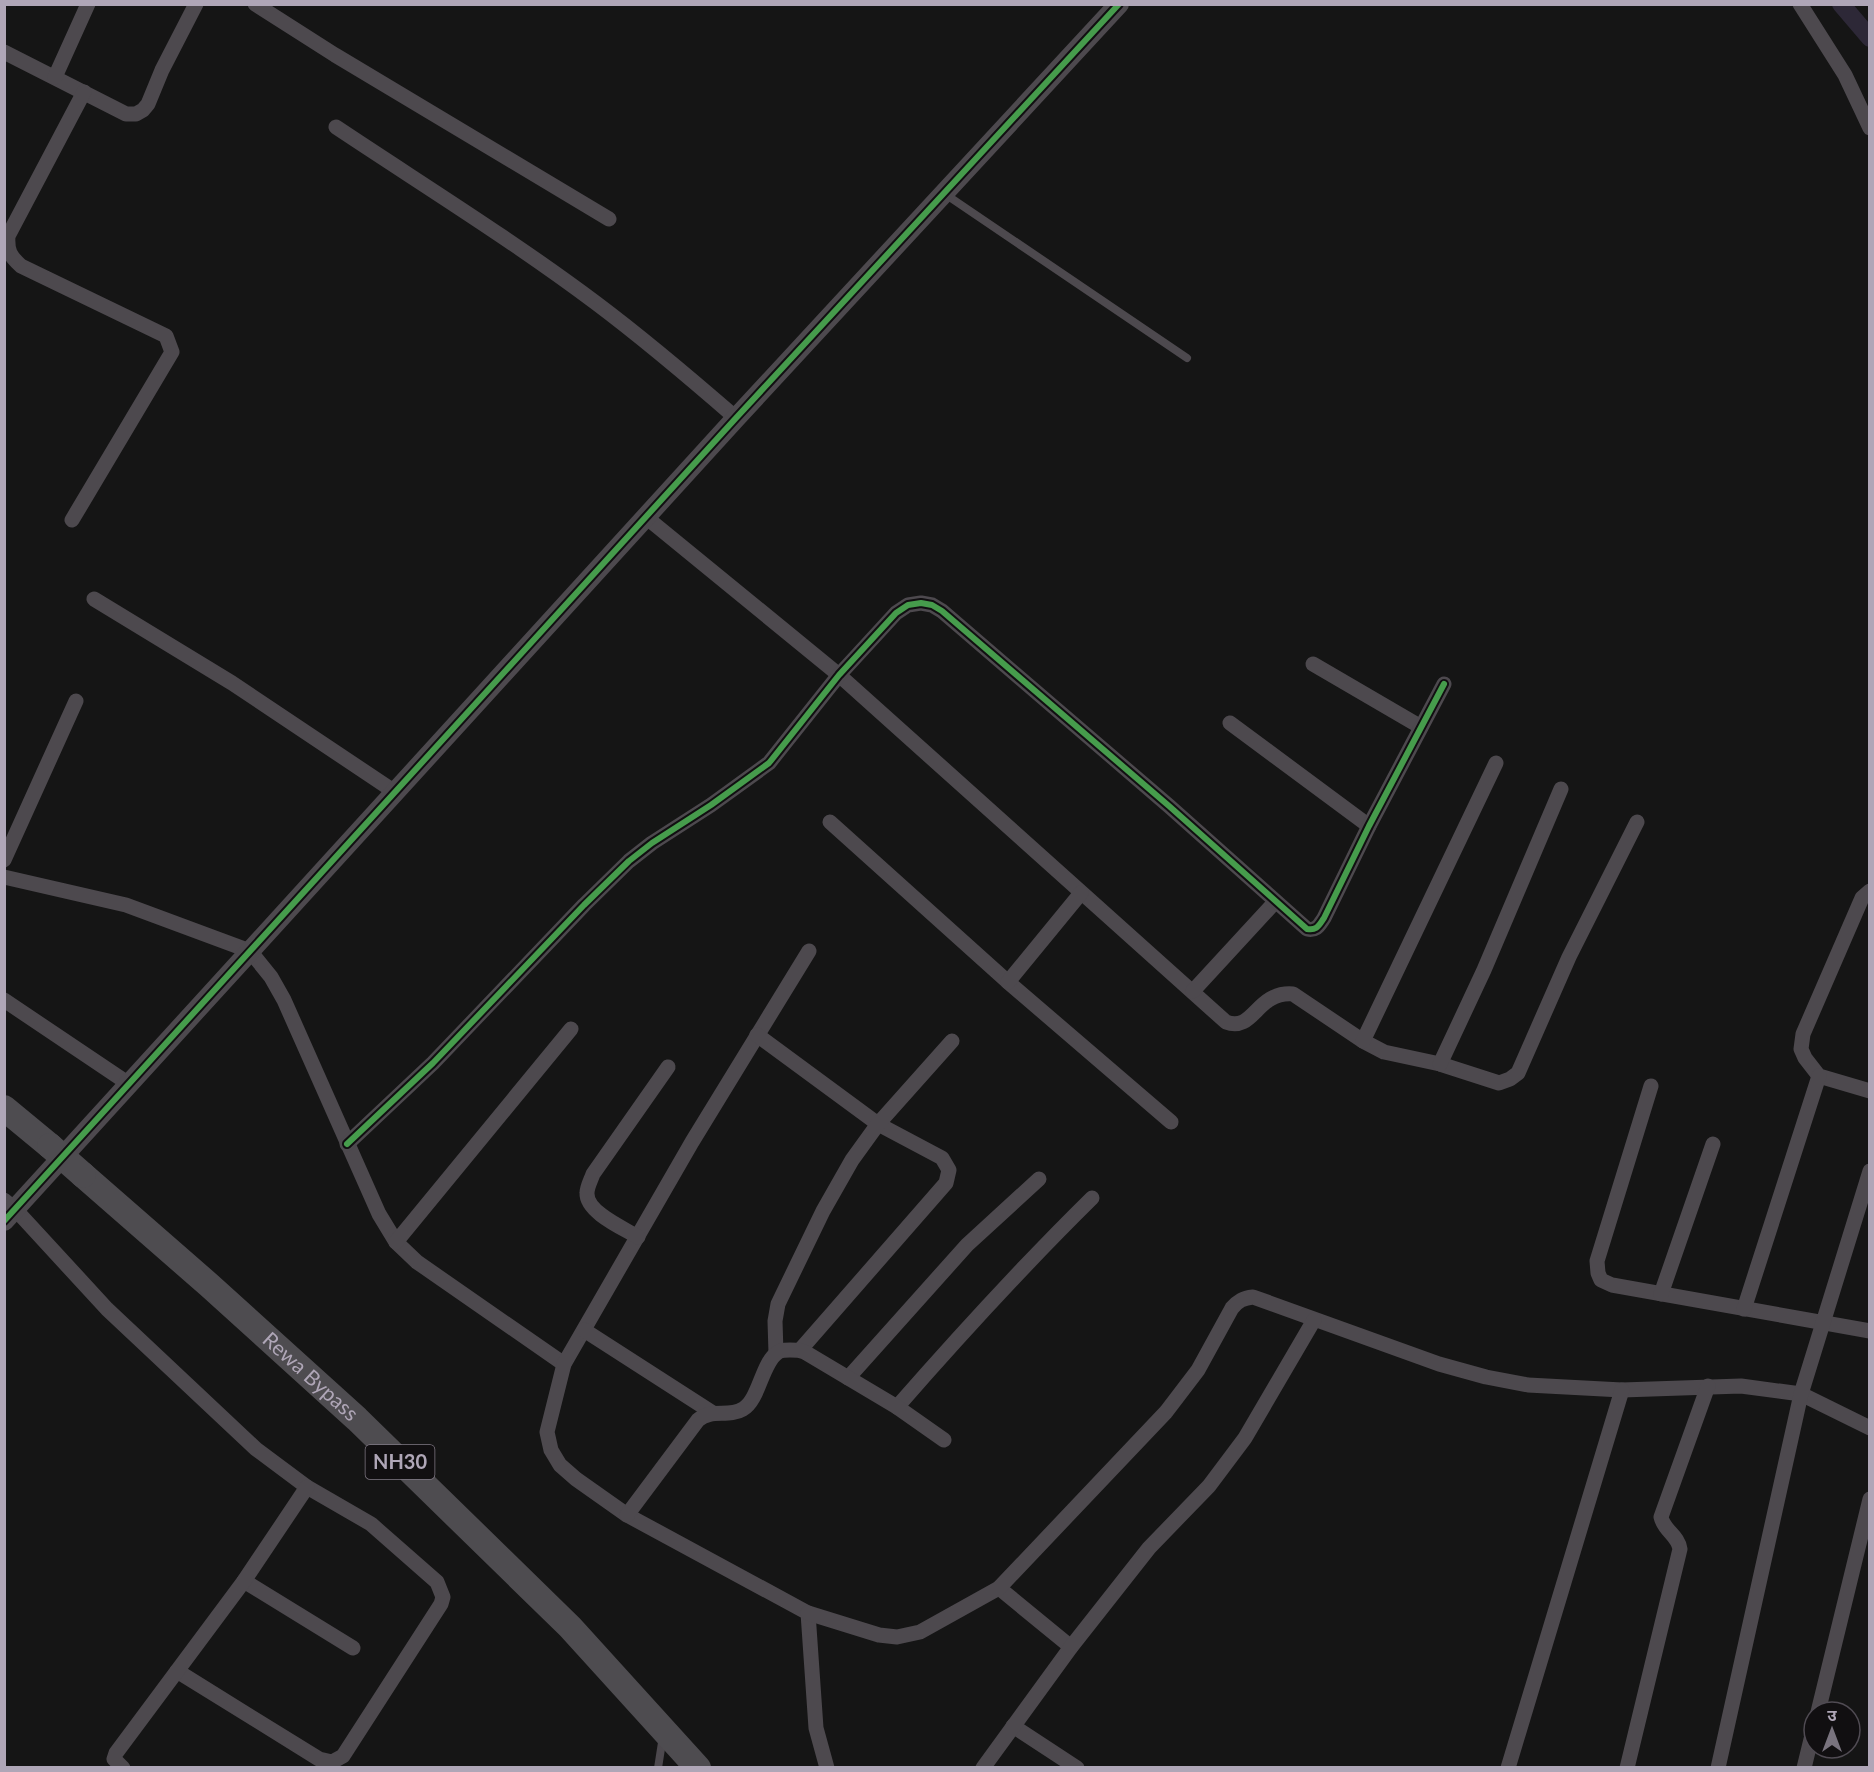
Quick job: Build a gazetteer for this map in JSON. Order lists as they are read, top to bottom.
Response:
{
  "streets": {
    "highway": ["Rewa Bypass", "NH30"]
  },
  "north": "top"
}
